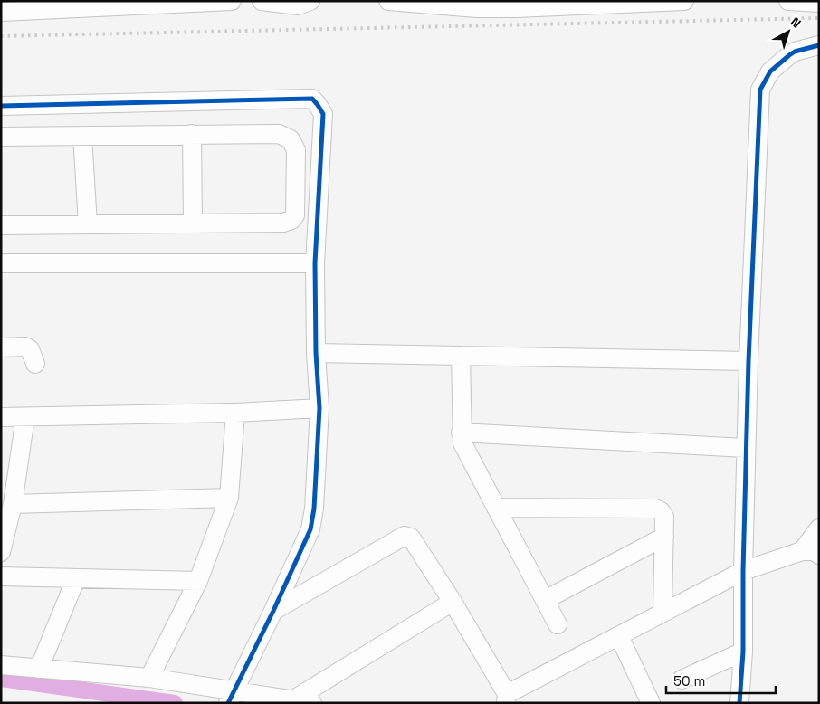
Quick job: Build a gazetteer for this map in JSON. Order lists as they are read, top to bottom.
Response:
{
  "scale_bar": "50 m",
  "north": "top right"
}
